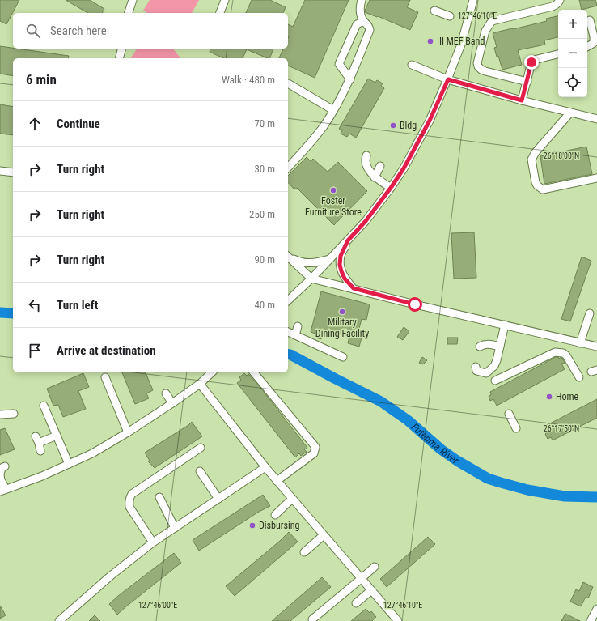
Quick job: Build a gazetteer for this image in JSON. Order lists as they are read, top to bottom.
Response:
{
  "water": ["Futenma River"],
  "places": [
    "III MEF Band",
    "Bldg",
    "Foster Furniture Store",
    "Military Dining Facility",
    "Home",
    "Disbursing"
  ],
  "page": {
    "map_buttons": ["+", "−"],
    "search": "Search here",
    "heading": ["6 min", "Walk · 480 m"],
    "list": [
      ["Continue", "70 m"],
      ["Turn right", "30 m"],
      ["Turn right", "250 m"],
      ["Turn right", "90 m"],
      ["Turn left", "40 m"],
      "Arrive at destination"
    ]
  },
  "coordinates": [
    "127°46'10\"E",
    "26°18'00\"N",
    "26°17'50\"N",
    "127°46'00\"E"
  ]
}
